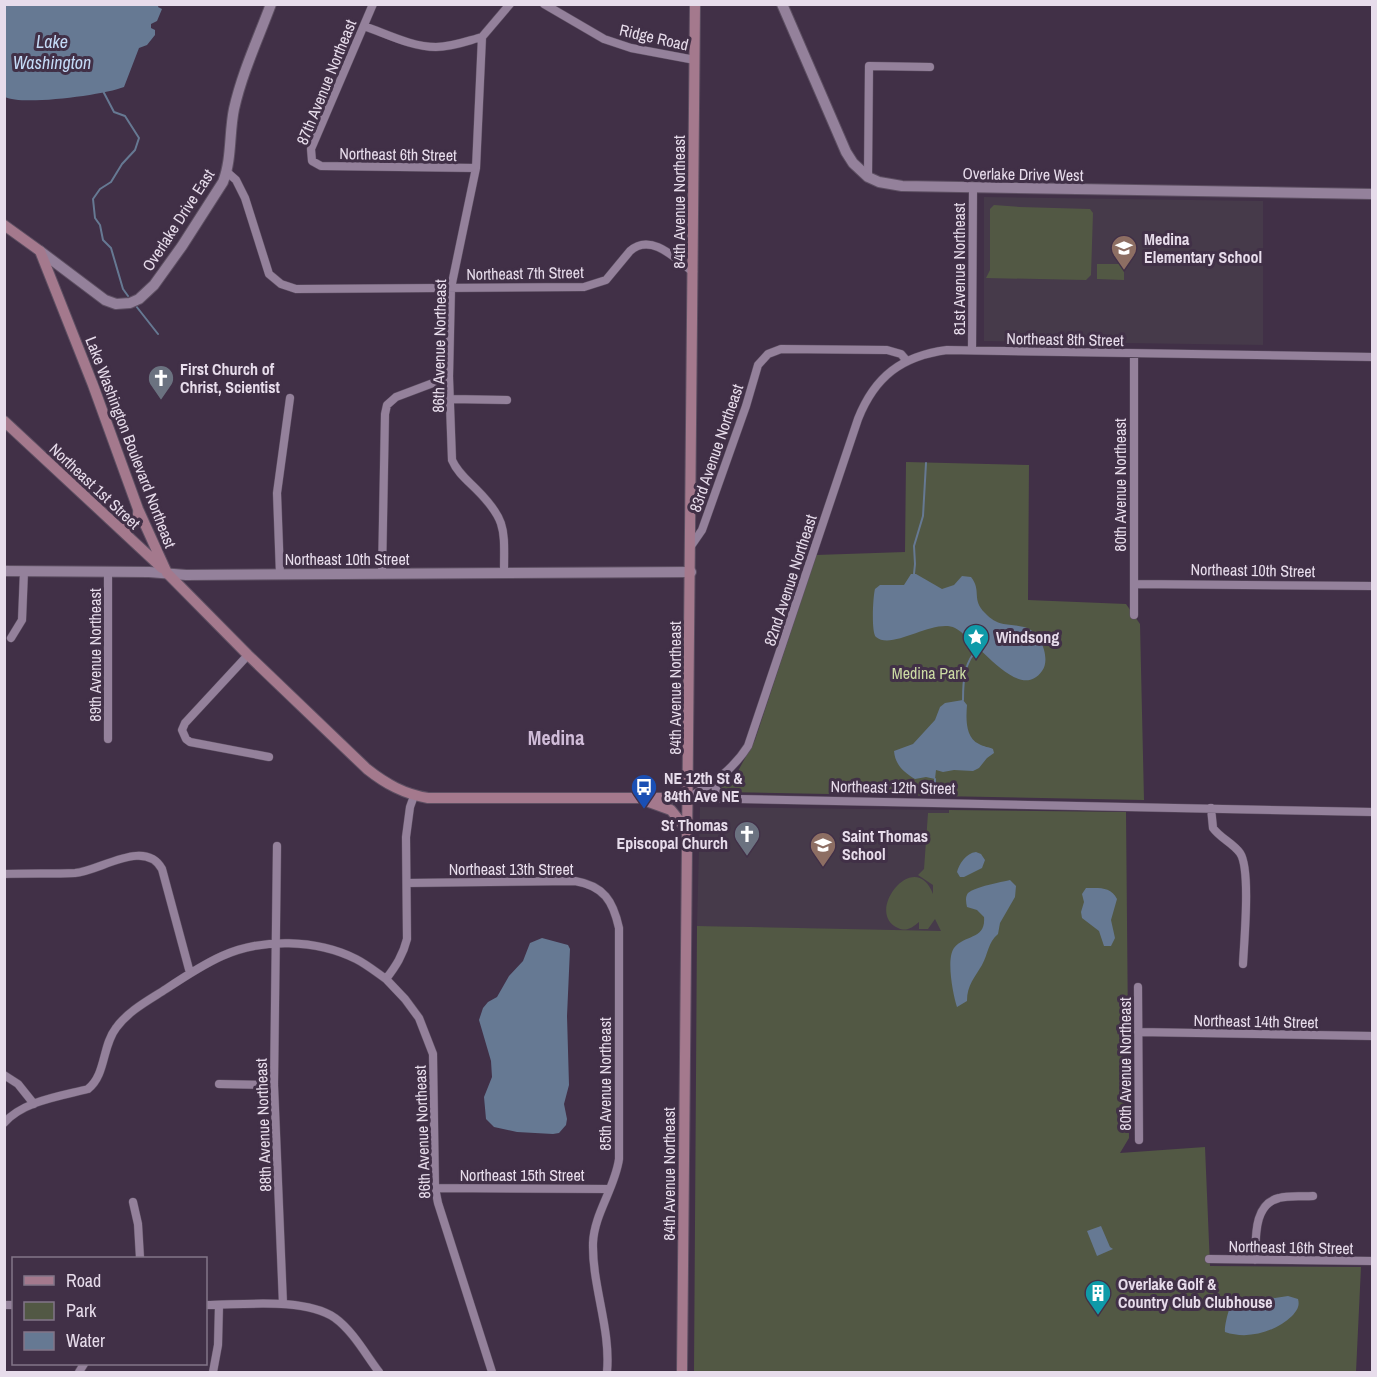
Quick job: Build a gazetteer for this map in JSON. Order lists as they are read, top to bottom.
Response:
{
  "streets": {
    "main road": [
      "84th Avenue Northeast",
      "Lake Washington Boulevard Northeast",
      "Northeast 1st Street",
      "Northeast 12th Street"
    ],
    "street": [
      "Ridge Road",
      "87th Avenue Northeast",
      "Northeast 6th Street",
      "Overlake Drive West",
      "Overlake Drive East",
      "81st Avenue Northeast",
      "Northeast 7th Street",
      "Northeast 8th Street",
      "86th Avenue Northeast",
      "83rd Avenue Northeast",
      "80th Avenue Northeast",
      "Northeast 10th Street",
      "82nd Avenue Northeast",
      "89th Avenue Northeast",
      "Northeast 13th Street",
      "Northeast 14th Street",
      "85th Avenue Northeast",
      "88th Avenue Northeast",
      "Northeast 15th Street",
      "Northeast 16th Street"
    ]
  },
  "crossings": [
    ["Ridge Road", "84th Avenue Northeast"],
    ["87th Avenue Northeast", "Northeast 6th Street"],
    ["Northeast 6th Street", "86th Avenue Northeast"],
    ["Overlake Drive West", "81st Avenue Northeast"],
    ["84th Avenue Northeast", "Northeast 7th Street"],
    ["84th Avenue Northeast", "83rd Avenue Northeast"],
    ["84th Avenue Northeast", "Northeast 10th Street"],
    ["84th Avenue Northeast", "82nd Avenue Northeast"],
    ["84th Avenue Northeast", "Northeast 12th Street"],
    ["Overlake Drive East", "Northeast 7th Street"],
    ["Overlake Drive East", "Lake Washington Boulevard Northeast"],
    ["81st Avenue Northeast", "Northeast 8th Street"],
    ["Northeast 7th Street", "86th Avenue Northeast"],
    ["Northeast 8th Street", "83rd Avenue Northeast"],
    ["Northeast 8th Street", "80th Avenue Northeast"],
    ["Northeast 8th Street", "82nd Avenue Northeast"],
    ["86th Avenue Northeast", "Northeast 10th Street"],
    ["86th Avenue Northeast", "Northeast 15th Street"],
    ["Lake Washington Boulevard Northeast", "Northeast 1st Street"],
    ["Lake Washington Boulevard Northeast", "Northeast 10th Street"],
    ["Lake Washington Boulevard Northeast", "Northeast 12th Street"],
    ["83rd Avenue Northeast", "82nd Avenue Northeast"],
    ["80th Avenue Northeast", "Northeast 10th Street"],
    ["80th Avenue Northeast", "Northeast 14th Street"],
    ["Northeast 1st Street", "Northeast 10th Street"],
    ["Northeast 10th Street", "89th Avenue Northeast"],
    ["82nd Avenue Northeast", "Northeast 12th Street"],
    ["Northeast 13th Street", "85th Avenue Northeast"],
    ["85th Avenue Northeast", "Northeast 15th Street"]
  ],
  "districts": ["Medina"],
  "water": ["Lake Washington"],
  "parks": ["Medina Park"],
  "places": {
    "school or university": ["Medina Elementary School", "Saint Thomas School"],
    "church": ["First Church of Christ, Scientist", "St Thomas Episcopal Church"],
    "place": ["Windsong"],
    "bus stop": ["NE 12th St & 84th Ave NE"],
    "building": ["Overlake Golf & Country Club Clubhouse"]
  },
  "legend": ["Road", "Park", "Water"]
}
